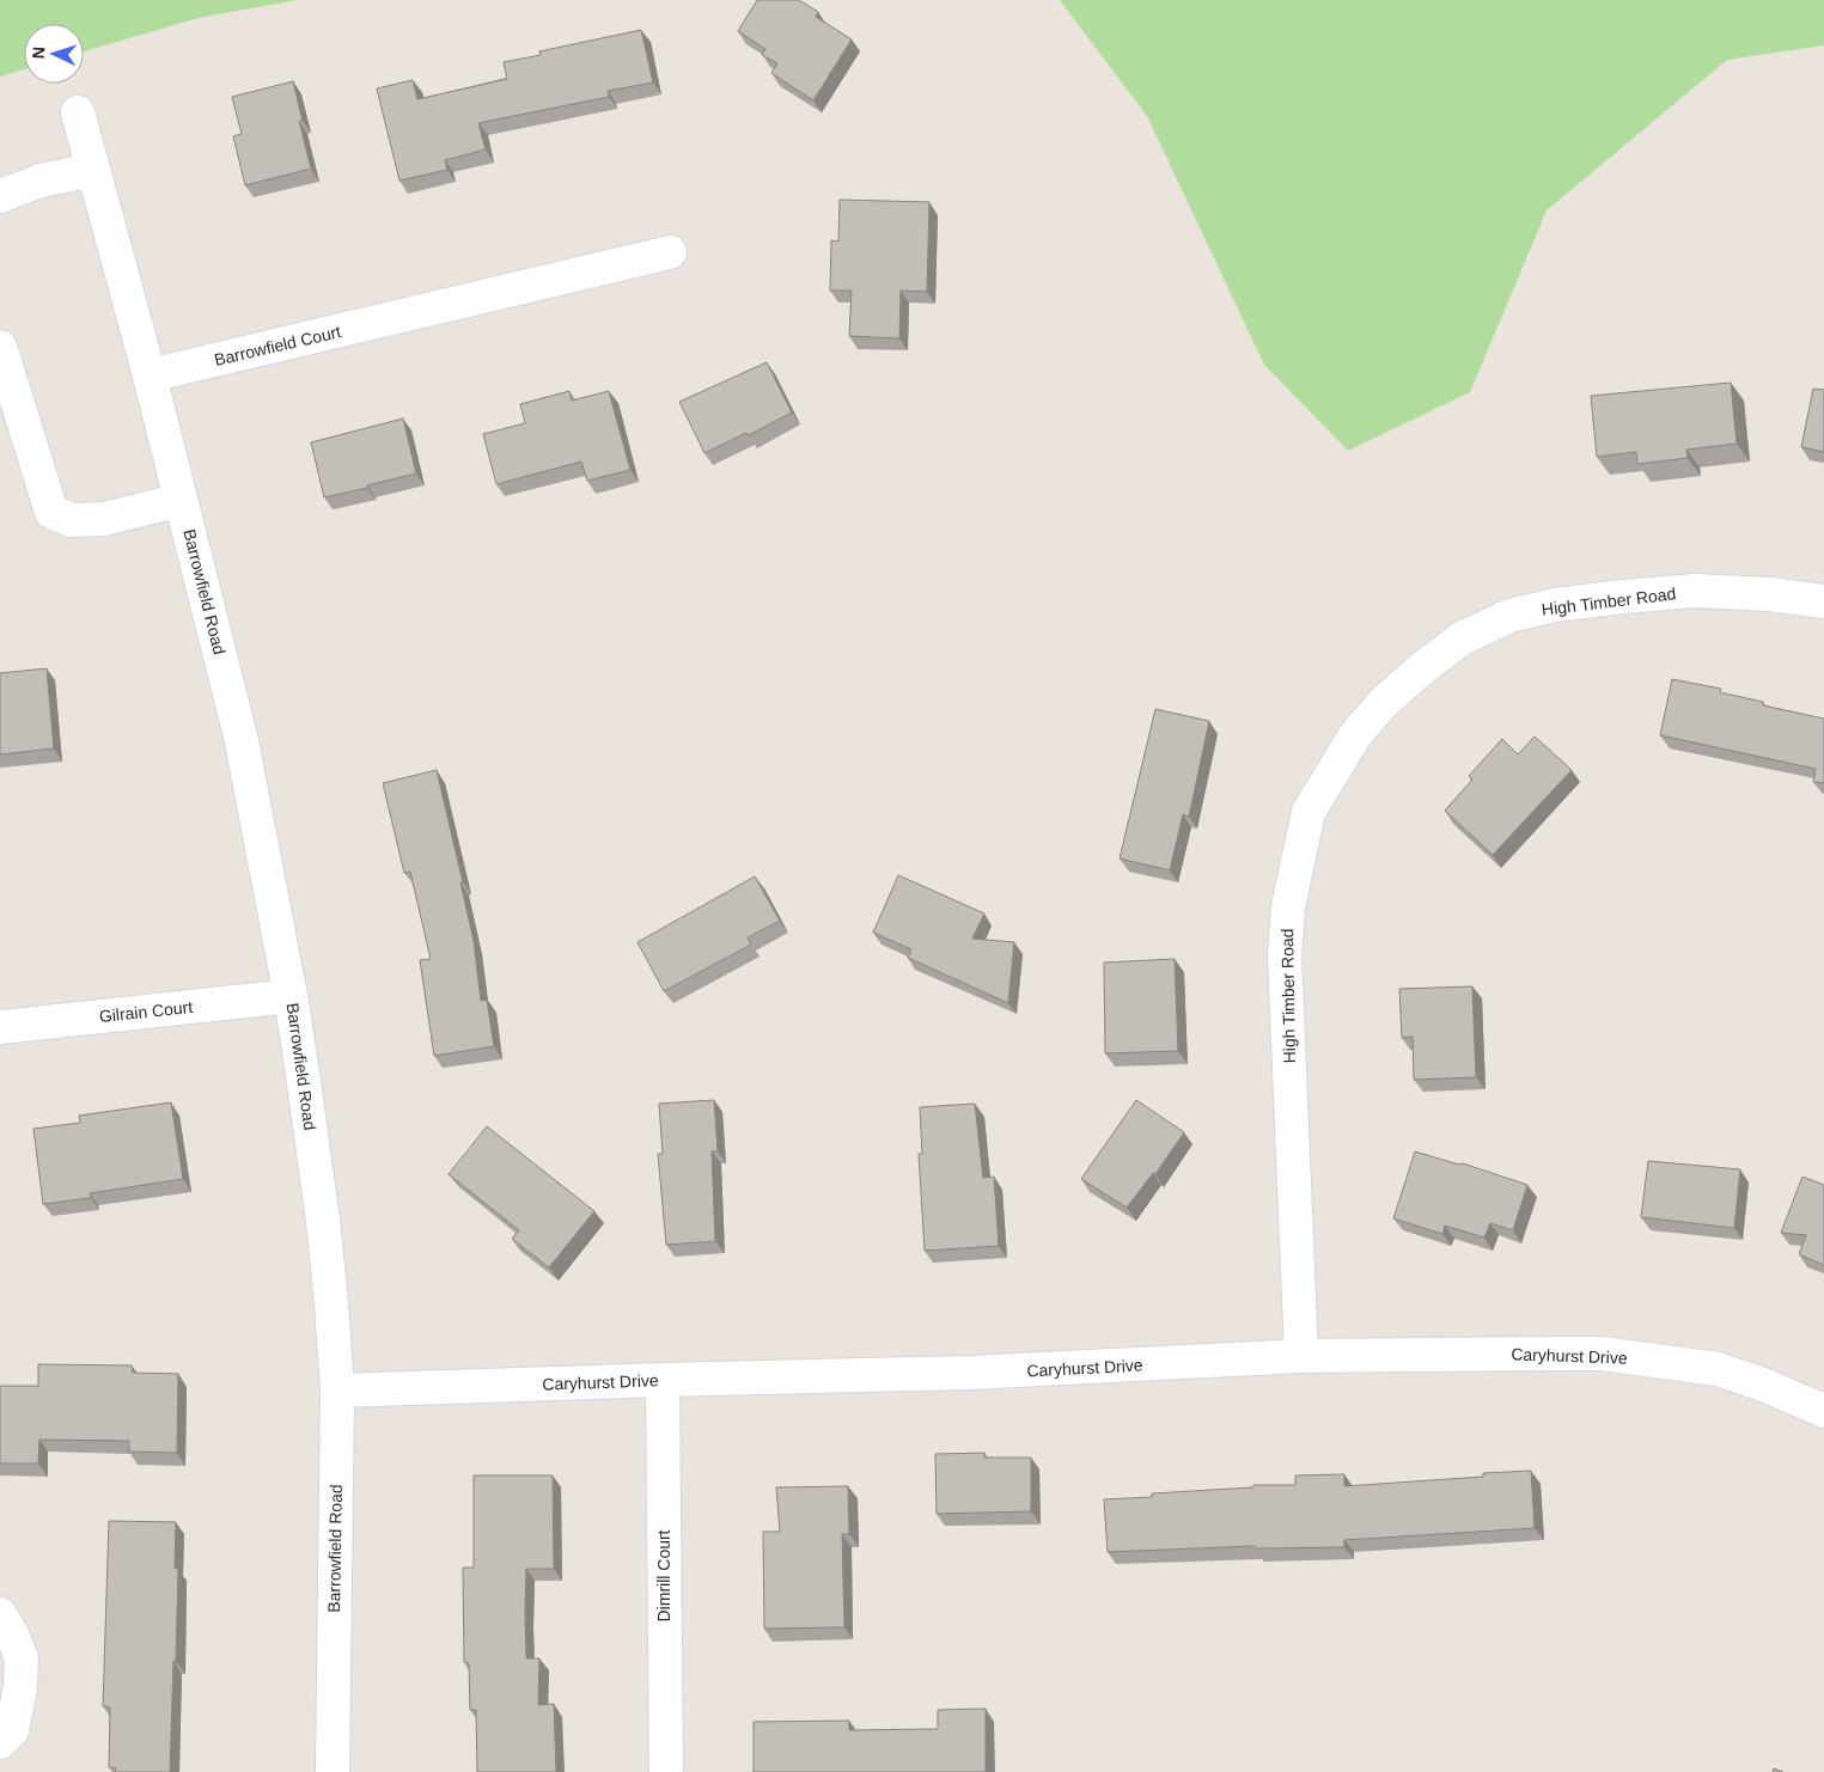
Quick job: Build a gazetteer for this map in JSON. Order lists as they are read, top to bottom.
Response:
{
  "streets": {
    "street": [
      "Barrowfield Court",
      "Barrowfield Road",
      "High Timber Road",
      "Gilrain Court",
      "Caryhurst Drive",
      "Dimrill Court"
    ]
  },
  "crossings": [
    ["Barrowfield Court", "Barrowfield Road"],
    ["Barrowfield Road", "Gilrain Court"],
    ["Barrowfield Road", "Caryhurst Drive"],
    ["High Timber Road", "Caryhurst Drive"],
    ["Caryhurst Drive", "Dimrill Court"]
  ],
  "north": "left"
}
